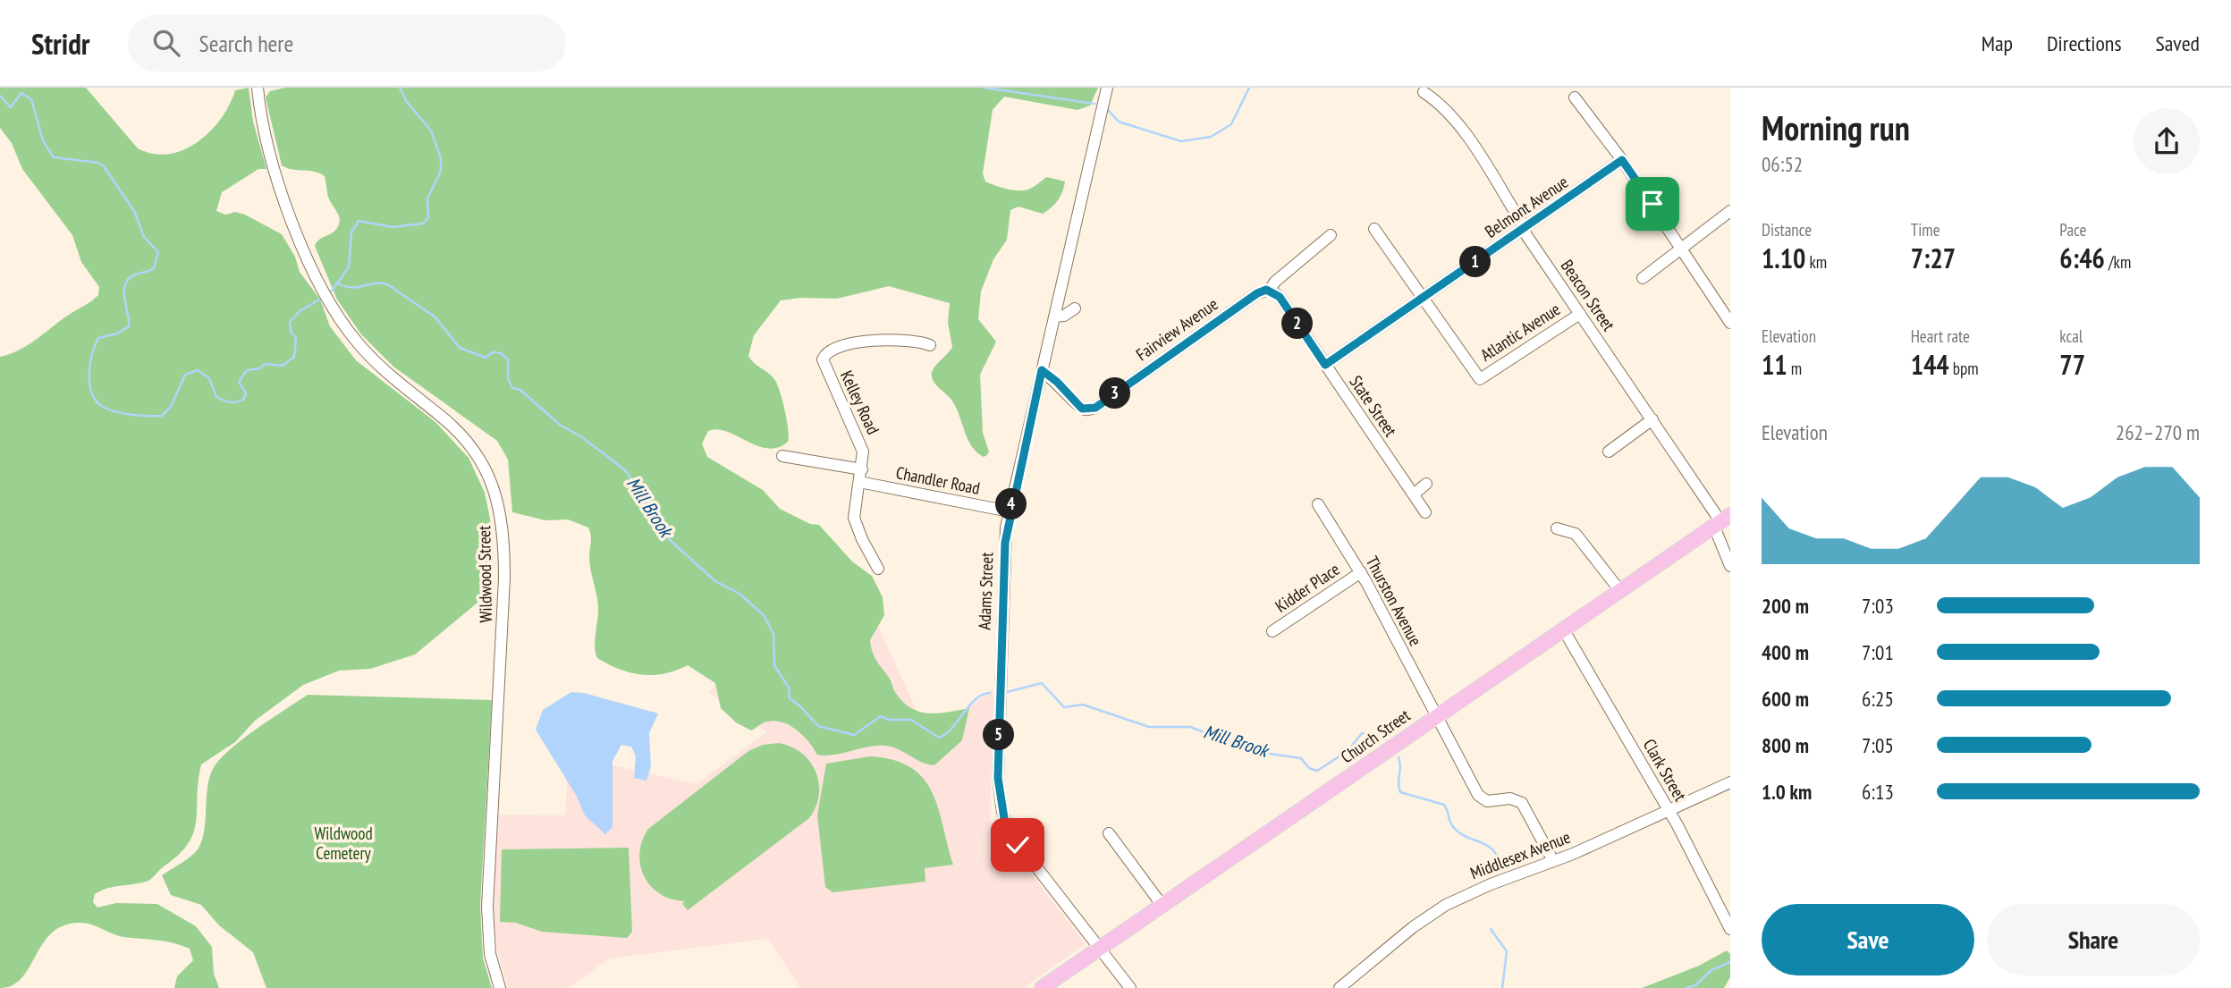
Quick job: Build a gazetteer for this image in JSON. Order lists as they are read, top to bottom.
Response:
{
  "streets": {
    "main road": ["Church Street"],
    "street": [
      "Belmont Avenue",
      "Beacon Street",
      "Fairview Avenue",
      "Atlantic Avenue",
      "Kelley Road",
      "State Street",
      "Chandler Road",
      "Wildwood Street",
      "Kidder Place",
      "Adams Street",
      "Thurston Avenue",
      "Clark Street",
      "Middlesex Avenue"
    ]
  },
  "crossings": [
    ["Belmont Avenue", "Beacon Street"],
    ["Belmont Avenue", "Atlantic Avenue"],
    ["Belmont Avenue", "State Street"],
    ["Beacon Street", "Atlantic Avenue"],
    ["Beacon Street", "Church Street"],
    ["Fairview Avenue", "State Street"],
    ["Fairview Avenue", "Adams Street"],
    ["Kelley Road", "Chandler Road"],
    ["Chandler Road", "Adams Street"],
    ["Kidder Place", "Thurston Avenue"],
    ["Adams Street", "Church Street"],
    ["Thurston Avenue", "Church Street"],
    ["Thurston Avenue", "Middlesex Avenue"],
    ["Church Street", "Clark Street"],
    ["Clark Street", "Middlesex Avenue"]
  ],
  "water": ["Mill Brook"],
  "parks": ["Wildwood Cemetery"],
  "page": {
    "header": "Stridr",
    "search": "Search here",
    "nav": ["Map", "Directions", "Saved"],
    "heading": ["Morning run", "06:52"],
    "stats": [
      ["Distance", "1.10 km"],
      ["Time", "7:27"],
      ["Pace", "6:46 /km"],
      ["Elevation", "11 m"],
      ["Heart rate", "144 bpm"],
      ["kcal", "77"]
    ],
    "pins": [
      "1",
      "2",
      "3",
      "4",
      "5"
    ],
    "chart": ["Elevation", "262–270 m"],
    "list": [
      {
        "name": "200 m",
        "note": "7:03"
      },
      {
        "name": "400 m",
        "note": "7:01"
      },
      {
        "name": "600 m",
        "note": "6:25"
      },
      {
        "name": "800 m",
        "note": "7:05"
      },
      {
        "name": "1.0 km",
        "note": "6:13"
      }
    ],
    "buttons": ["Save", "Share"]
  }
}
